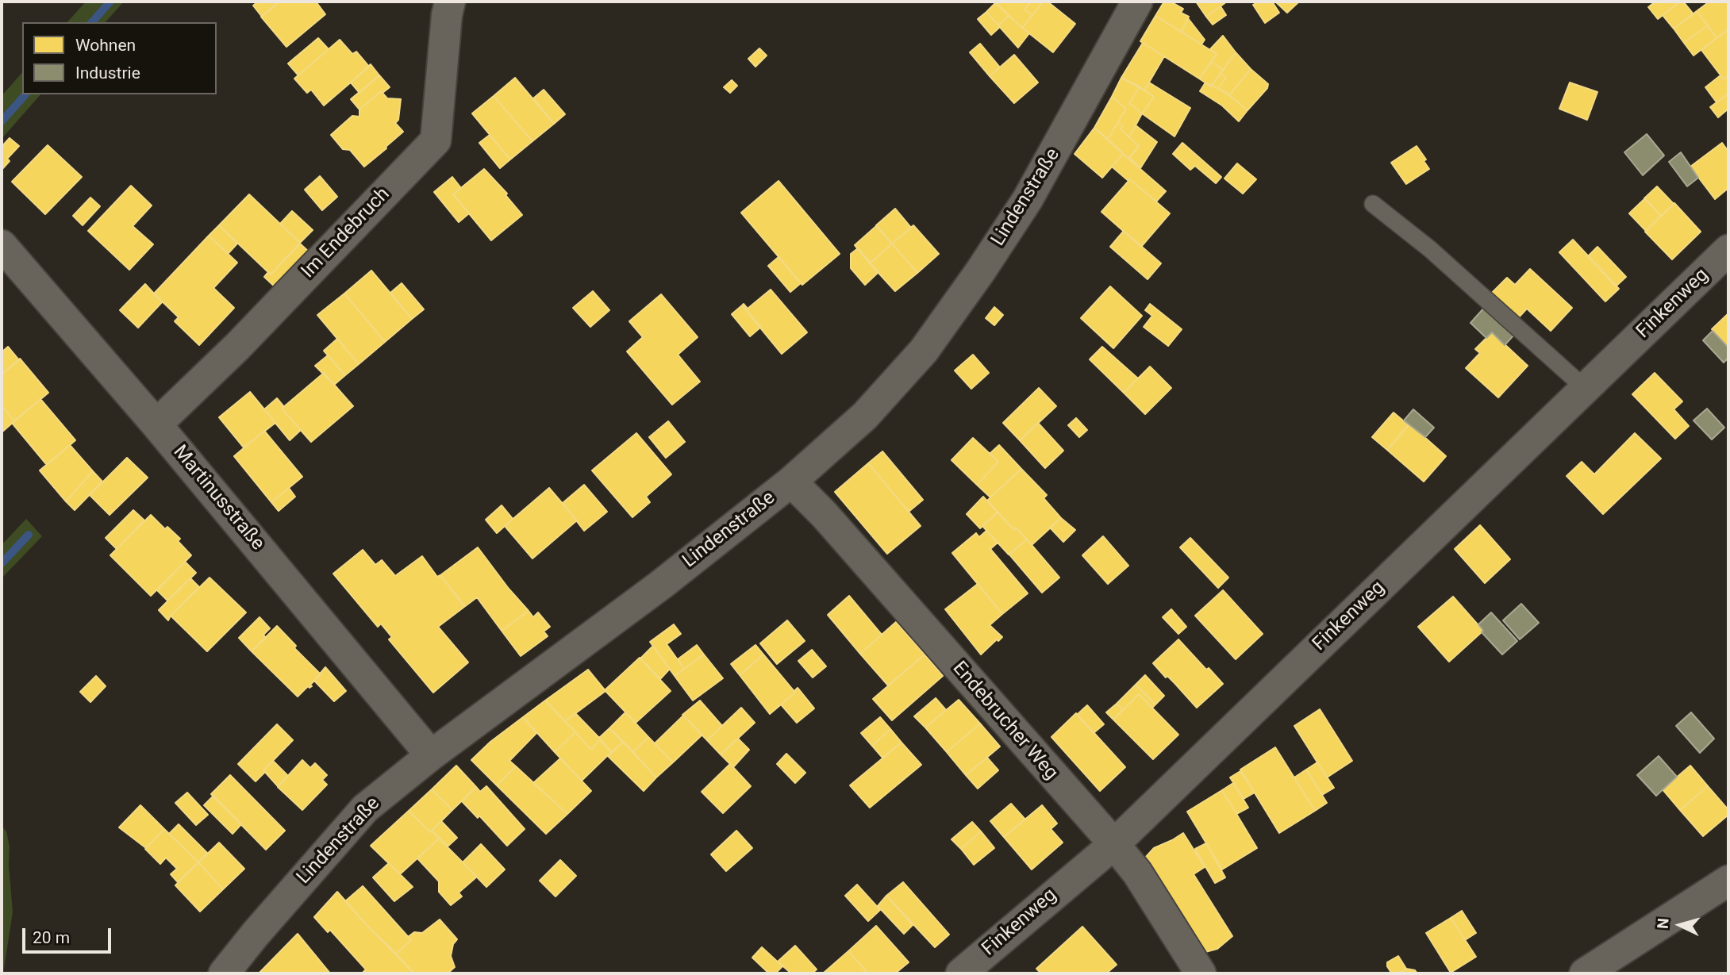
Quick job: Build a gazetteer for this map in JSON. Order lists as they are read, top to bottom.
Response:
{
  "streets": {
    "street": [
      "Lindenstraße",
      "Im Endebruch",
      "Finkenweg",
      "Martinusstraße",
      "Endebrucher Weg"
    ]
  },
  "crossings": [
    ["Lindenstraße", "Martinusstraße"],
    ["Lindenstraße", "Endebrucher Weg"],
    ["Im Endebruch", "Martinusstraße"],
    ["Finkenweg", "Endebrucher Weg"]
  ],
  "legend": ["Wohnen", "Industrie"],
  "scale_bar": "20 m",
  "north": "left"
}
